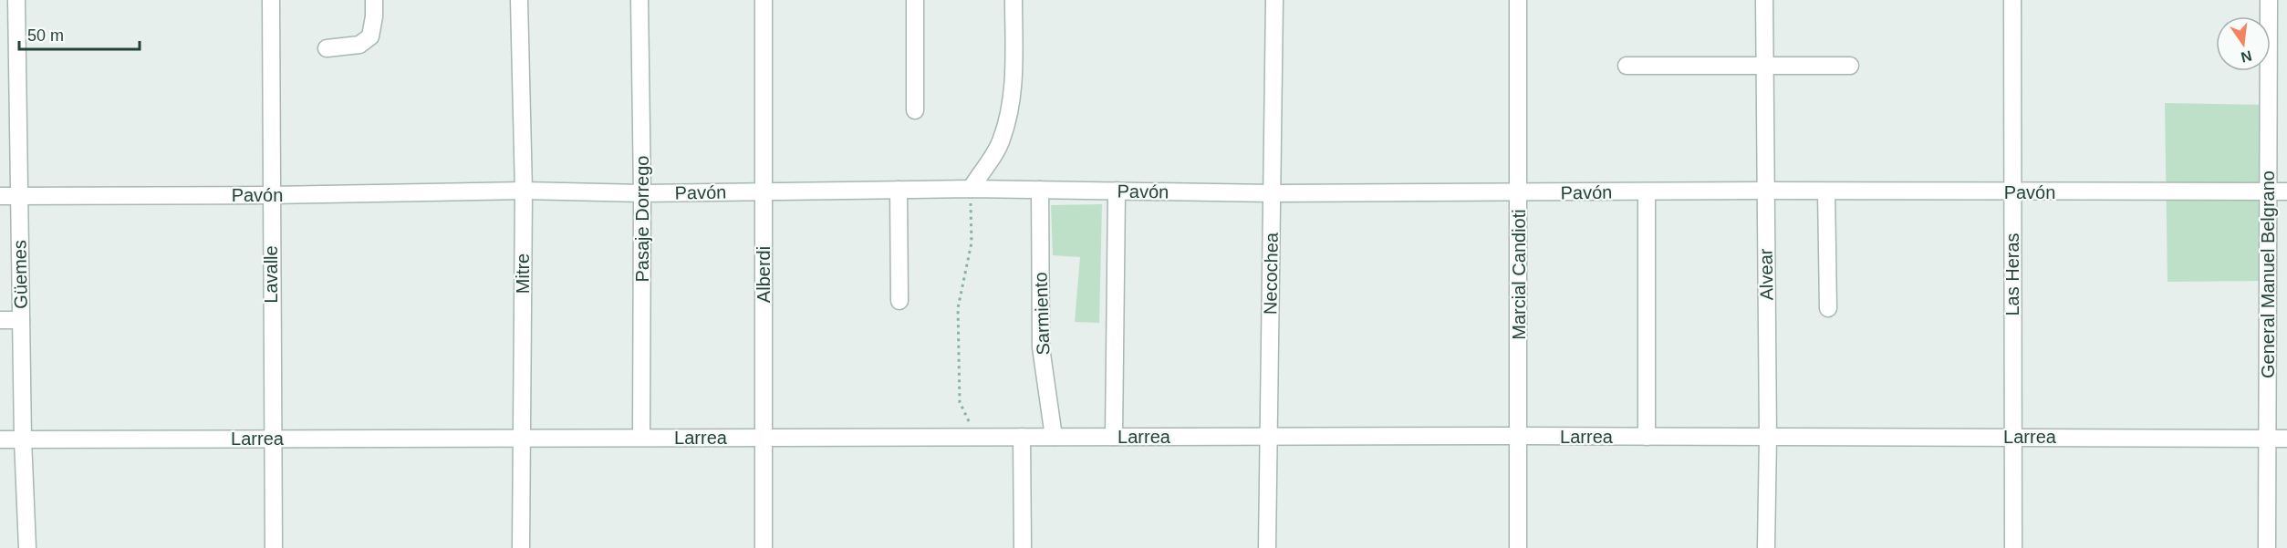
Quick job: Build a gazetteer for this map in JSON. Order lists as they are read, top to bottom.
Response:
{
  "streets": {
    "street": [
      "Pavón",
      "Pasaje Dorrego",
      "Mitre",
      "Necochea",
      "Güemes",
      "Lavalle",
      "Alberdi",
      "Marcial Candioti",
      "Alvear",
      "Las Heras",
      "General Manuel Belgrano",
      "Sarmiento",
      "Larrea"
    ]
  },
  "crossings": [
    ["Pavón", "Pasaje Dorrego"],
    ["Pavón", "Mitre"],
    ["Pavón", "Necochea"],
    ["Pavón", "Güemes"],
    ["Pavón", "Lavalle"],
    ["Pavón", "Alberdi"],
    ["Pavón", "Marcial Candioti"],
    ["Pavón", "Alvear"],
    ["Pavón", "Las Heras"],
    ["Pavón", "General Manuel Belgrano"],
    ["Pavón", "Sarmiento"],
    ["Pasaje Dorrego", "Larrea"],
    ["Mitre", "Larrea"],
    ["Necochea", "Larrea"],
    ["Güemes", "Larrea"],
    ["Lavalle", "Larrea"],
    ["Alberdi", "Larrea"],
    ["Marcial Candioti", "Larrea"],
    ["Alvear", "Larrea"],
    ["Las Heras", "Larrea"],
    ["General Manuel Belgrano", "Larrea"],
    ["Sarmiento", "Larrea"]
  ],
  "scale_bar": "50 m",
  "north": "bottom"
}
